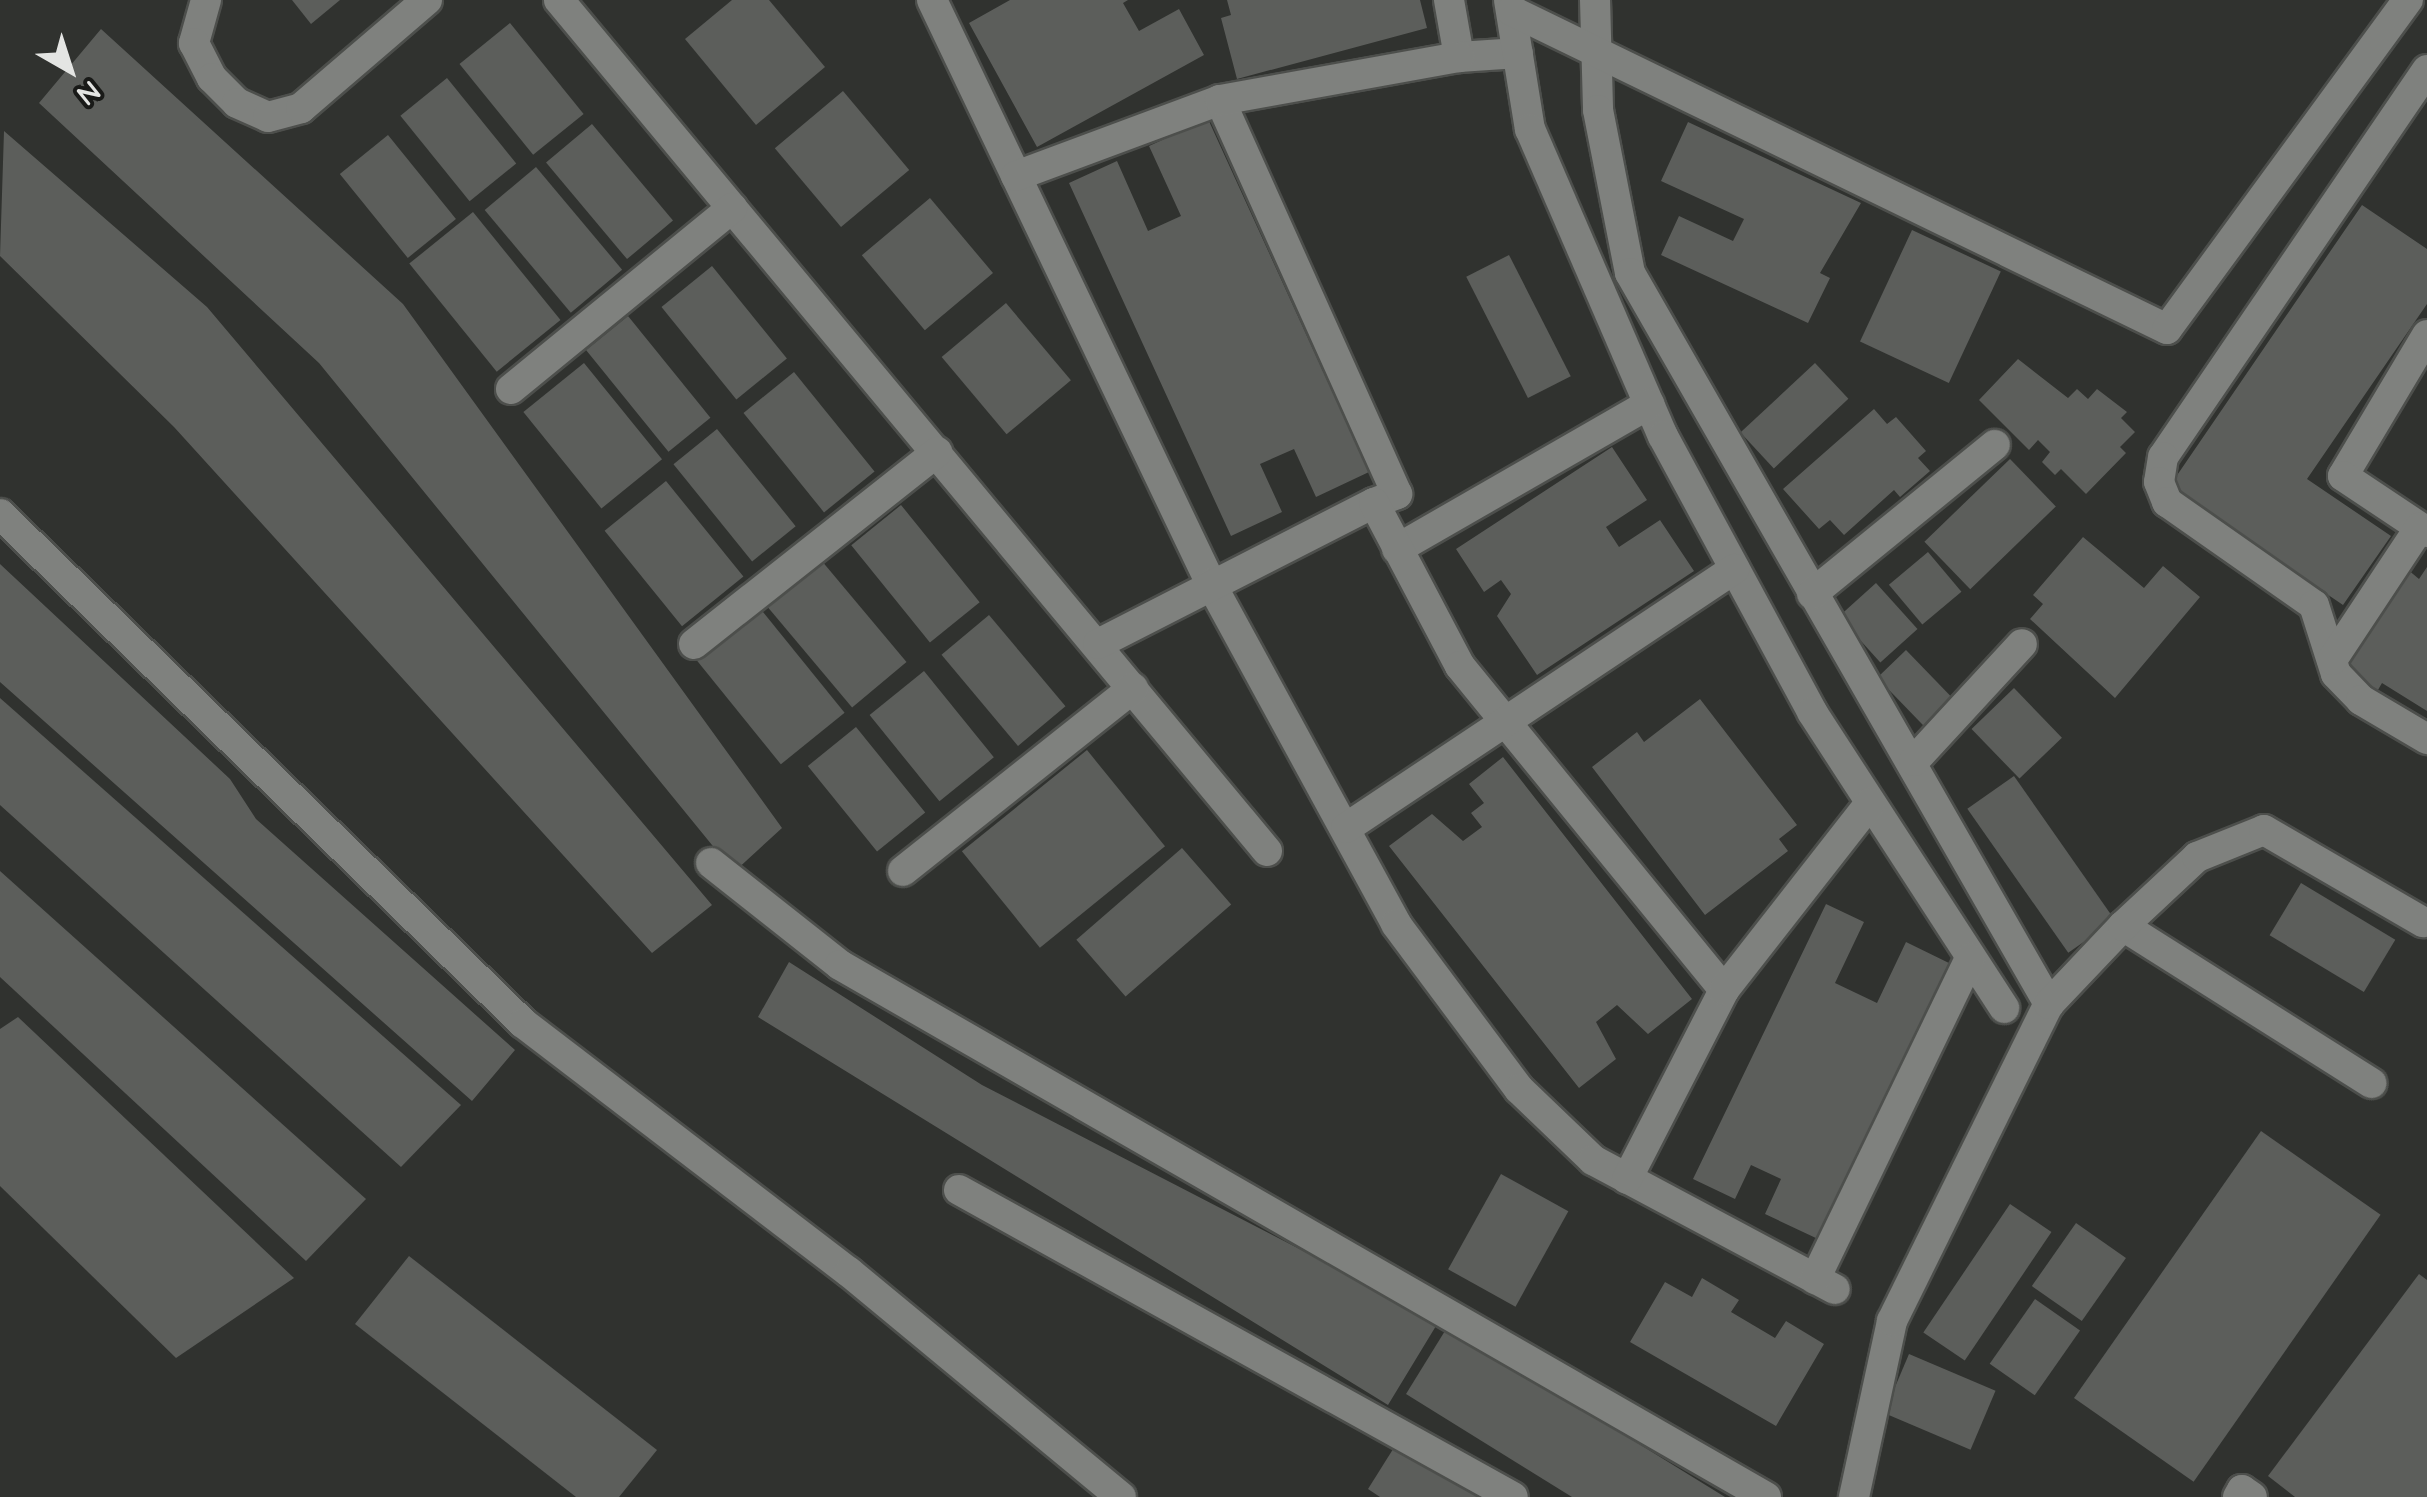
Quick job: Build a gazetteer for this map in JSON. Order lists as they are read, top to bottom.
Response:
{
  "north": "bottom right"
}
